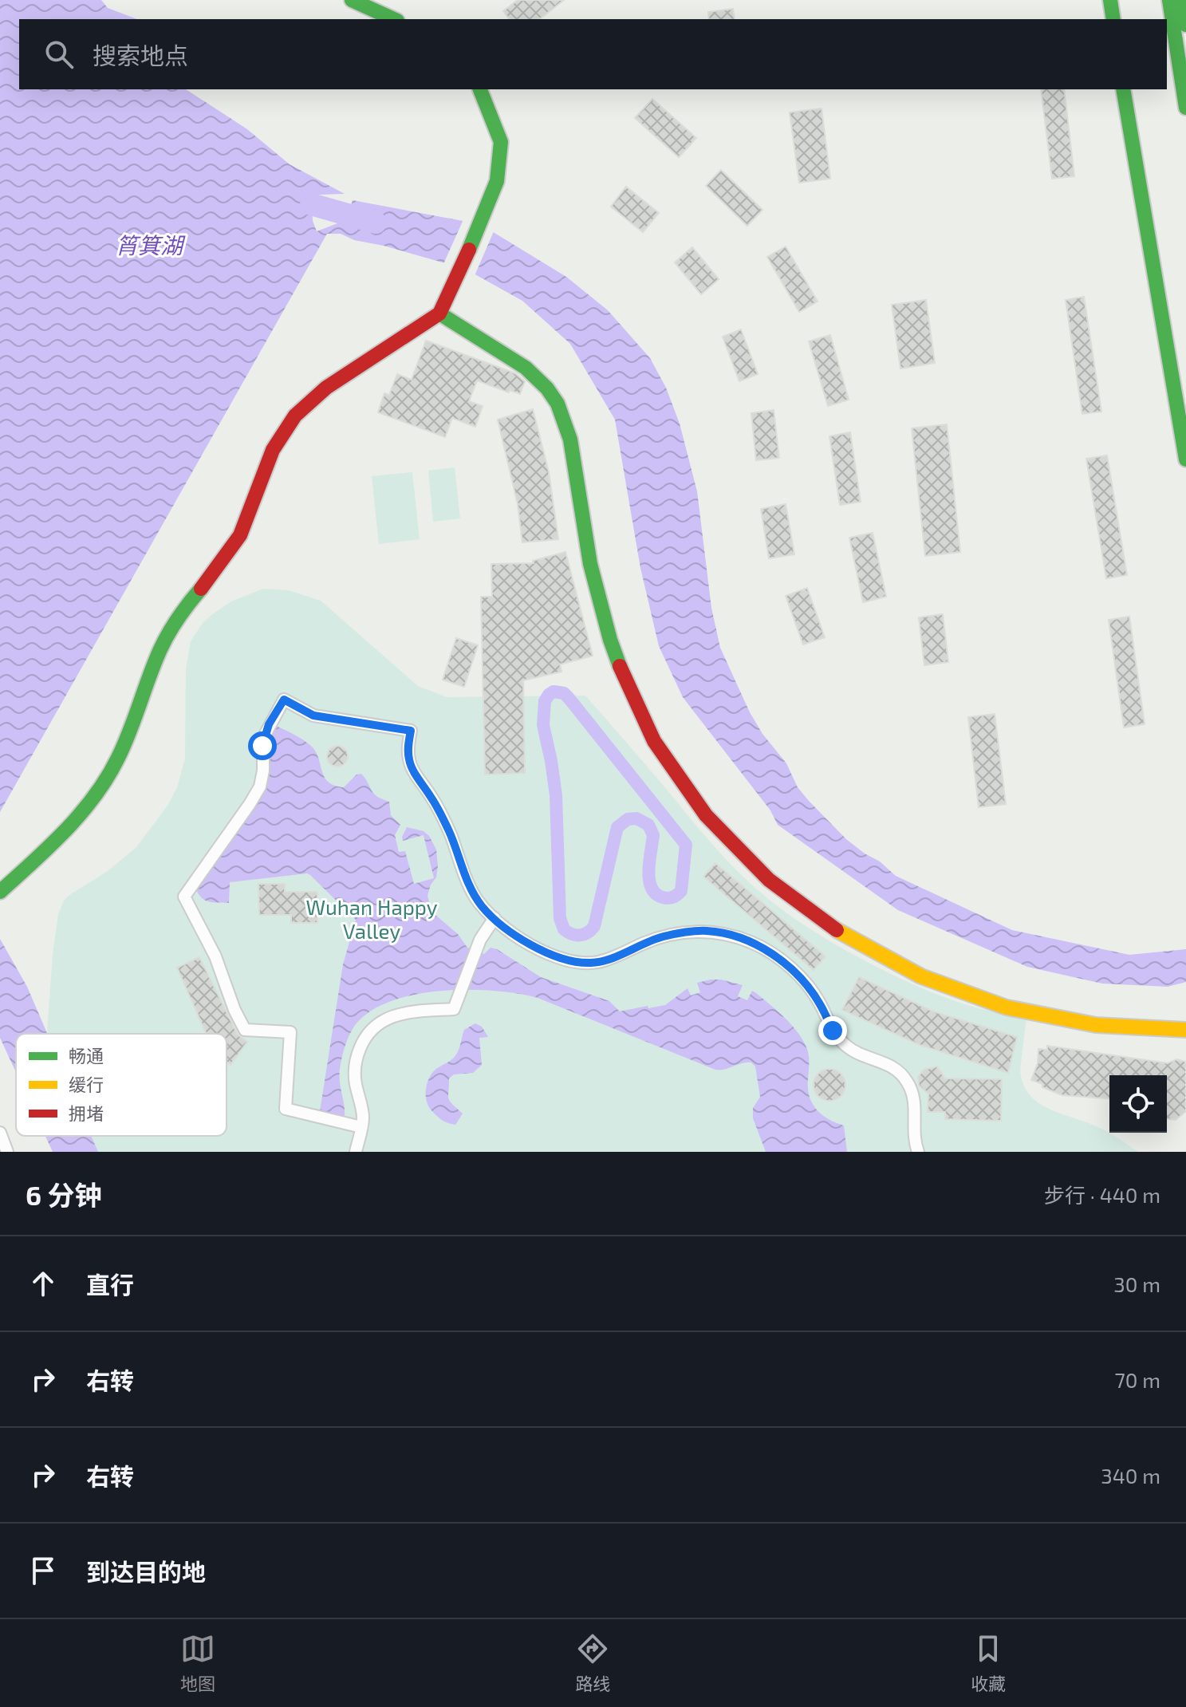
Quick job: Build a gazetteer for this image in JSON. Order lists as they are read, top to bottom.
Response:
{
  "water": ["筲箕湖"],
  "parks": ["Wuhan Happy Valley"],
  "legend": ["畅通", "缓行", "拥堵"],
  "page": {
    "search": "搜索地点",
    "heading": ["6 分钟", "步行 · 440 m"],
    "list": [
      ["直行", "30 m"],
      ["右转", "70 m"],
      ["右转", "340 m"],
      "到达目的地"
    ],
    "nav": ["地图", "路线", "收藏"]
  }
}
